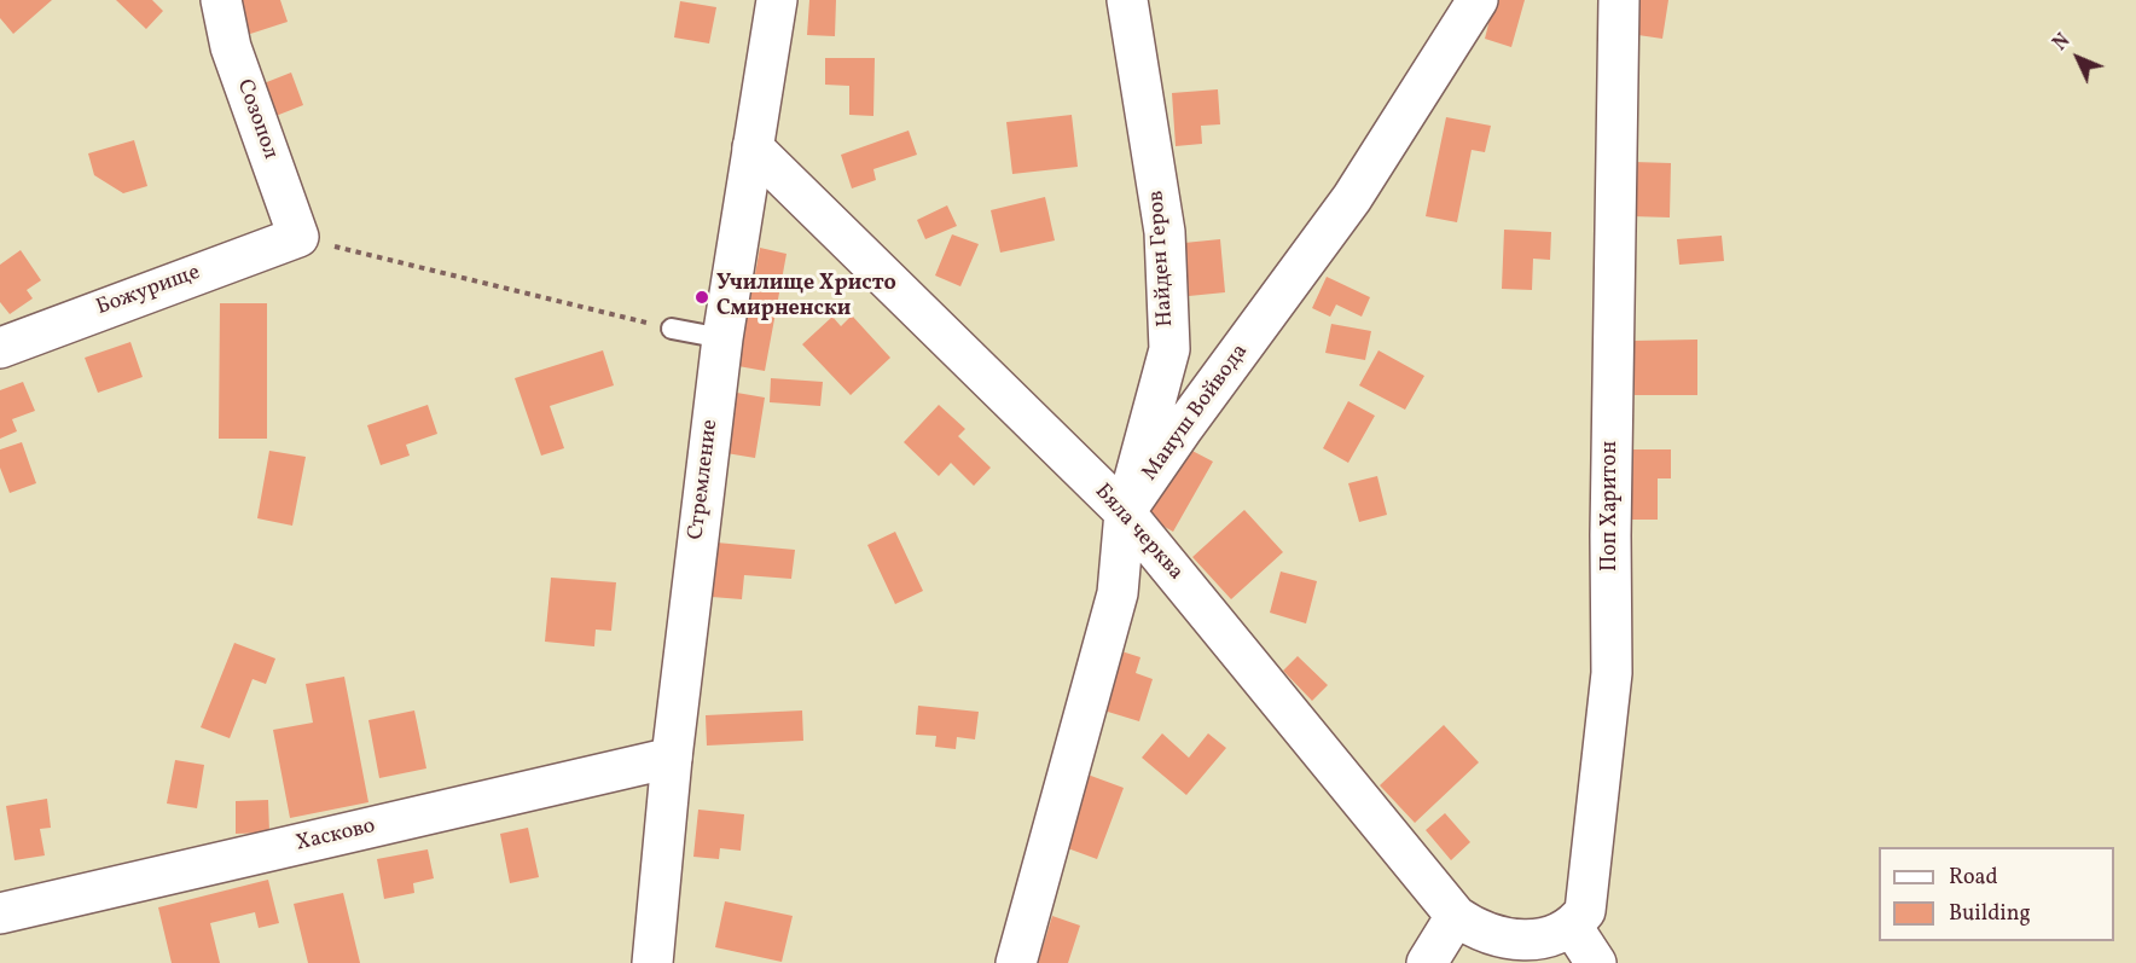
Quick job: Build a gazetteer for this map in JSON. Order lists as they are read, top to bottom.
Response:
{
  "streets": {
    "street": [
      "Созопол",
      "Найден Геров",
      "Божурище",
      "Мануш Войвода",
      "Стремление",
      "Поп Харитон",
      "Бяла черква",
      "Хасково"
    ]
  },
  "crossings": [
    ["Созопол", "Божурище"],
    ["Найден Геров", "Мануш Войвода"],
    ["Найден Геров", "Бяла черква"],
    ["Мануш Войвода", "Бяла черква"],
    ["Стремление", "Бяла черква"],
    ["Стремление", "Хасково"]
  ],
  "places": ["Училище Христо Смирненски"],
  "legend": ["Road", "Building"],
  "north": "top left"
}
